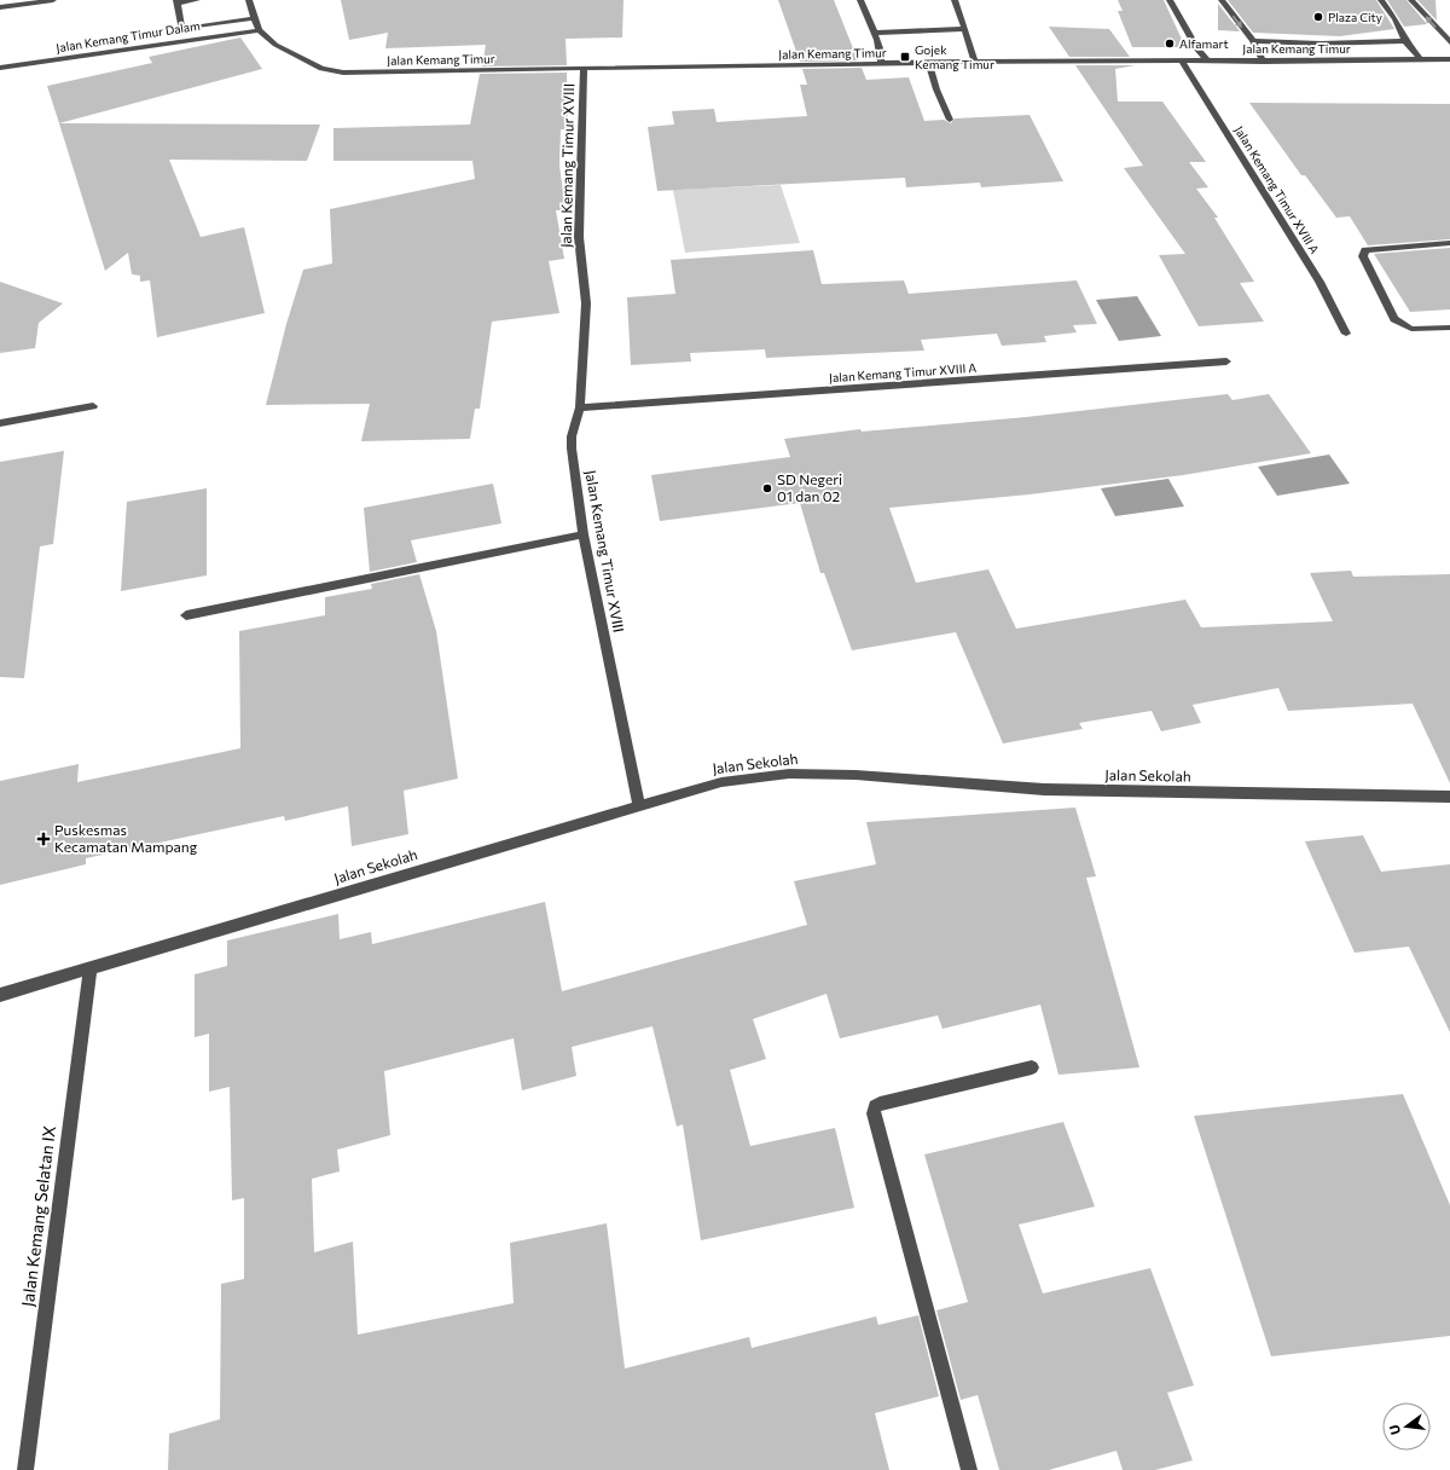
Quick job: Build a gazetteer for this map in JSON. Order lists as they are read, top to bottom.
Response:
{
  "streets": {
    "street": [
      "Jalan Kemang Timur Dalam",
      "Jalan Kemang Timur",
      "Jalan Kemang Timur XVIII",
      "Jalan Kemang Timur XVIII A",
      "Jalan Sekolah",
      "Jalan Kemang Selatan IX"
    ]
  },
  "crossings": [
    ["Jalan Kemang Timur Dalam", "Jalan Kemang Timur"],
    ["Jalan Kemang Timur", "Jalan Kemang Timur XVIII"],
    ["Jalan Kemang Timur", "Jalan Kemang Timur XVIII A"],
    ["Jalan Kemang Timur XVIII", "Jalan Kemang Timur XVIII A"],
    ["Jalan Kemang Timur XVIII", "Jalan Sekolah"],
    ["Jalan Sekolah", "Jalan Kemang Selatan IX"]
  ],
  "places": {
    "other": ["Plaza City", "Alfamart", "SD Negeri 01 dan 02"],
    "transit": ["Gojek Kemang Timur"],
    "health": ["Puskesmas Kecamatan Mampang"]
  },
  "north": "left"
}
